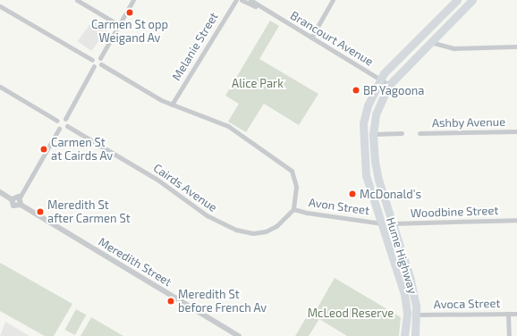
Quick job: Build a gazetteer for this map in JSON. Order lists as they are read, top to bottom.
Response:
{
  "streets": {
    "highway": ["Hume Highway"],
    "street": [
      "Brancourt Avenue",
      "Melanie Street",
      "Ashby Avenue",
      "Cairds Avenue",
      "Avon Street",
      "Woodbine Street",
      "Meredith Street",
      "Avoca Street"
    ]
  },
  "crossings": [
    ["Brancourt Avenue", "Hume Highway"],
    ["Cairds Avenue", "Avon Street"],
    ["Avon Street", "Hume Highway"],
    ["Woodbine Street", "Hume Highway"],
    ["Hume Highway", "Avoca Street"]
  ],
  "parks": ["Alice Park", "McLeod Reserve"],
  "places": [
    "Carmen St opp Weigand Av",
    "BP Yagoona",
    "Carmen St at Cairds Av",
    "McDonald's",
    "Meredith St after Carmen St",
    "Meredith St before French Av"
  ]
}
